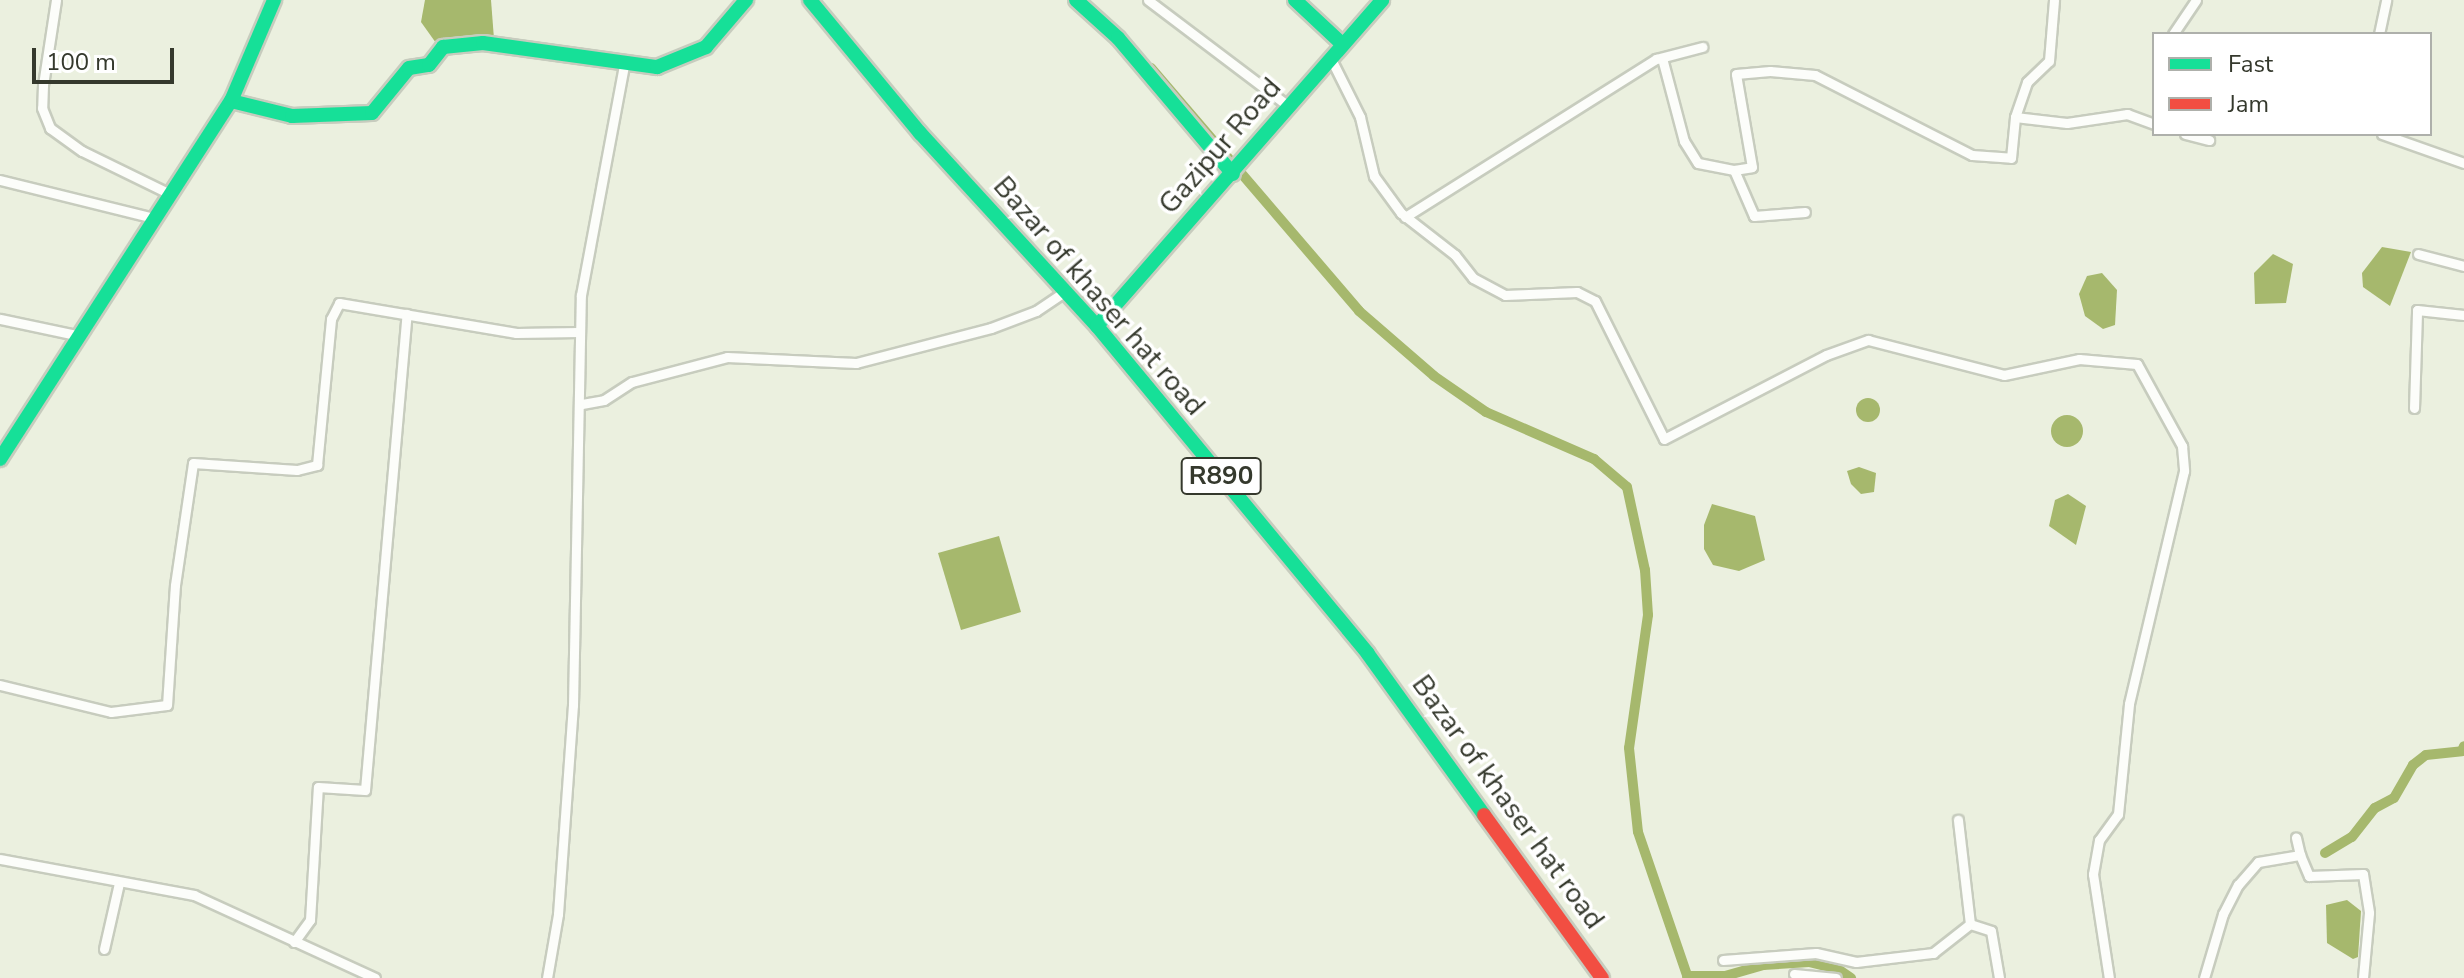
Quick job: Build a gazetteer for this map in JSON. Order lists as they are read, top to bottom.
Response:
{
  "streets": {
    "street": ["Gazipur Road", "Bazar of khaser hat road", "R890"]
  },
  "crossings": [
    ["Gazipur Road", "Bazar of khaser hat road"]
  ],
  "legend": ["Fast", "Jam"],
  "scale_bar": "100 m"
}
